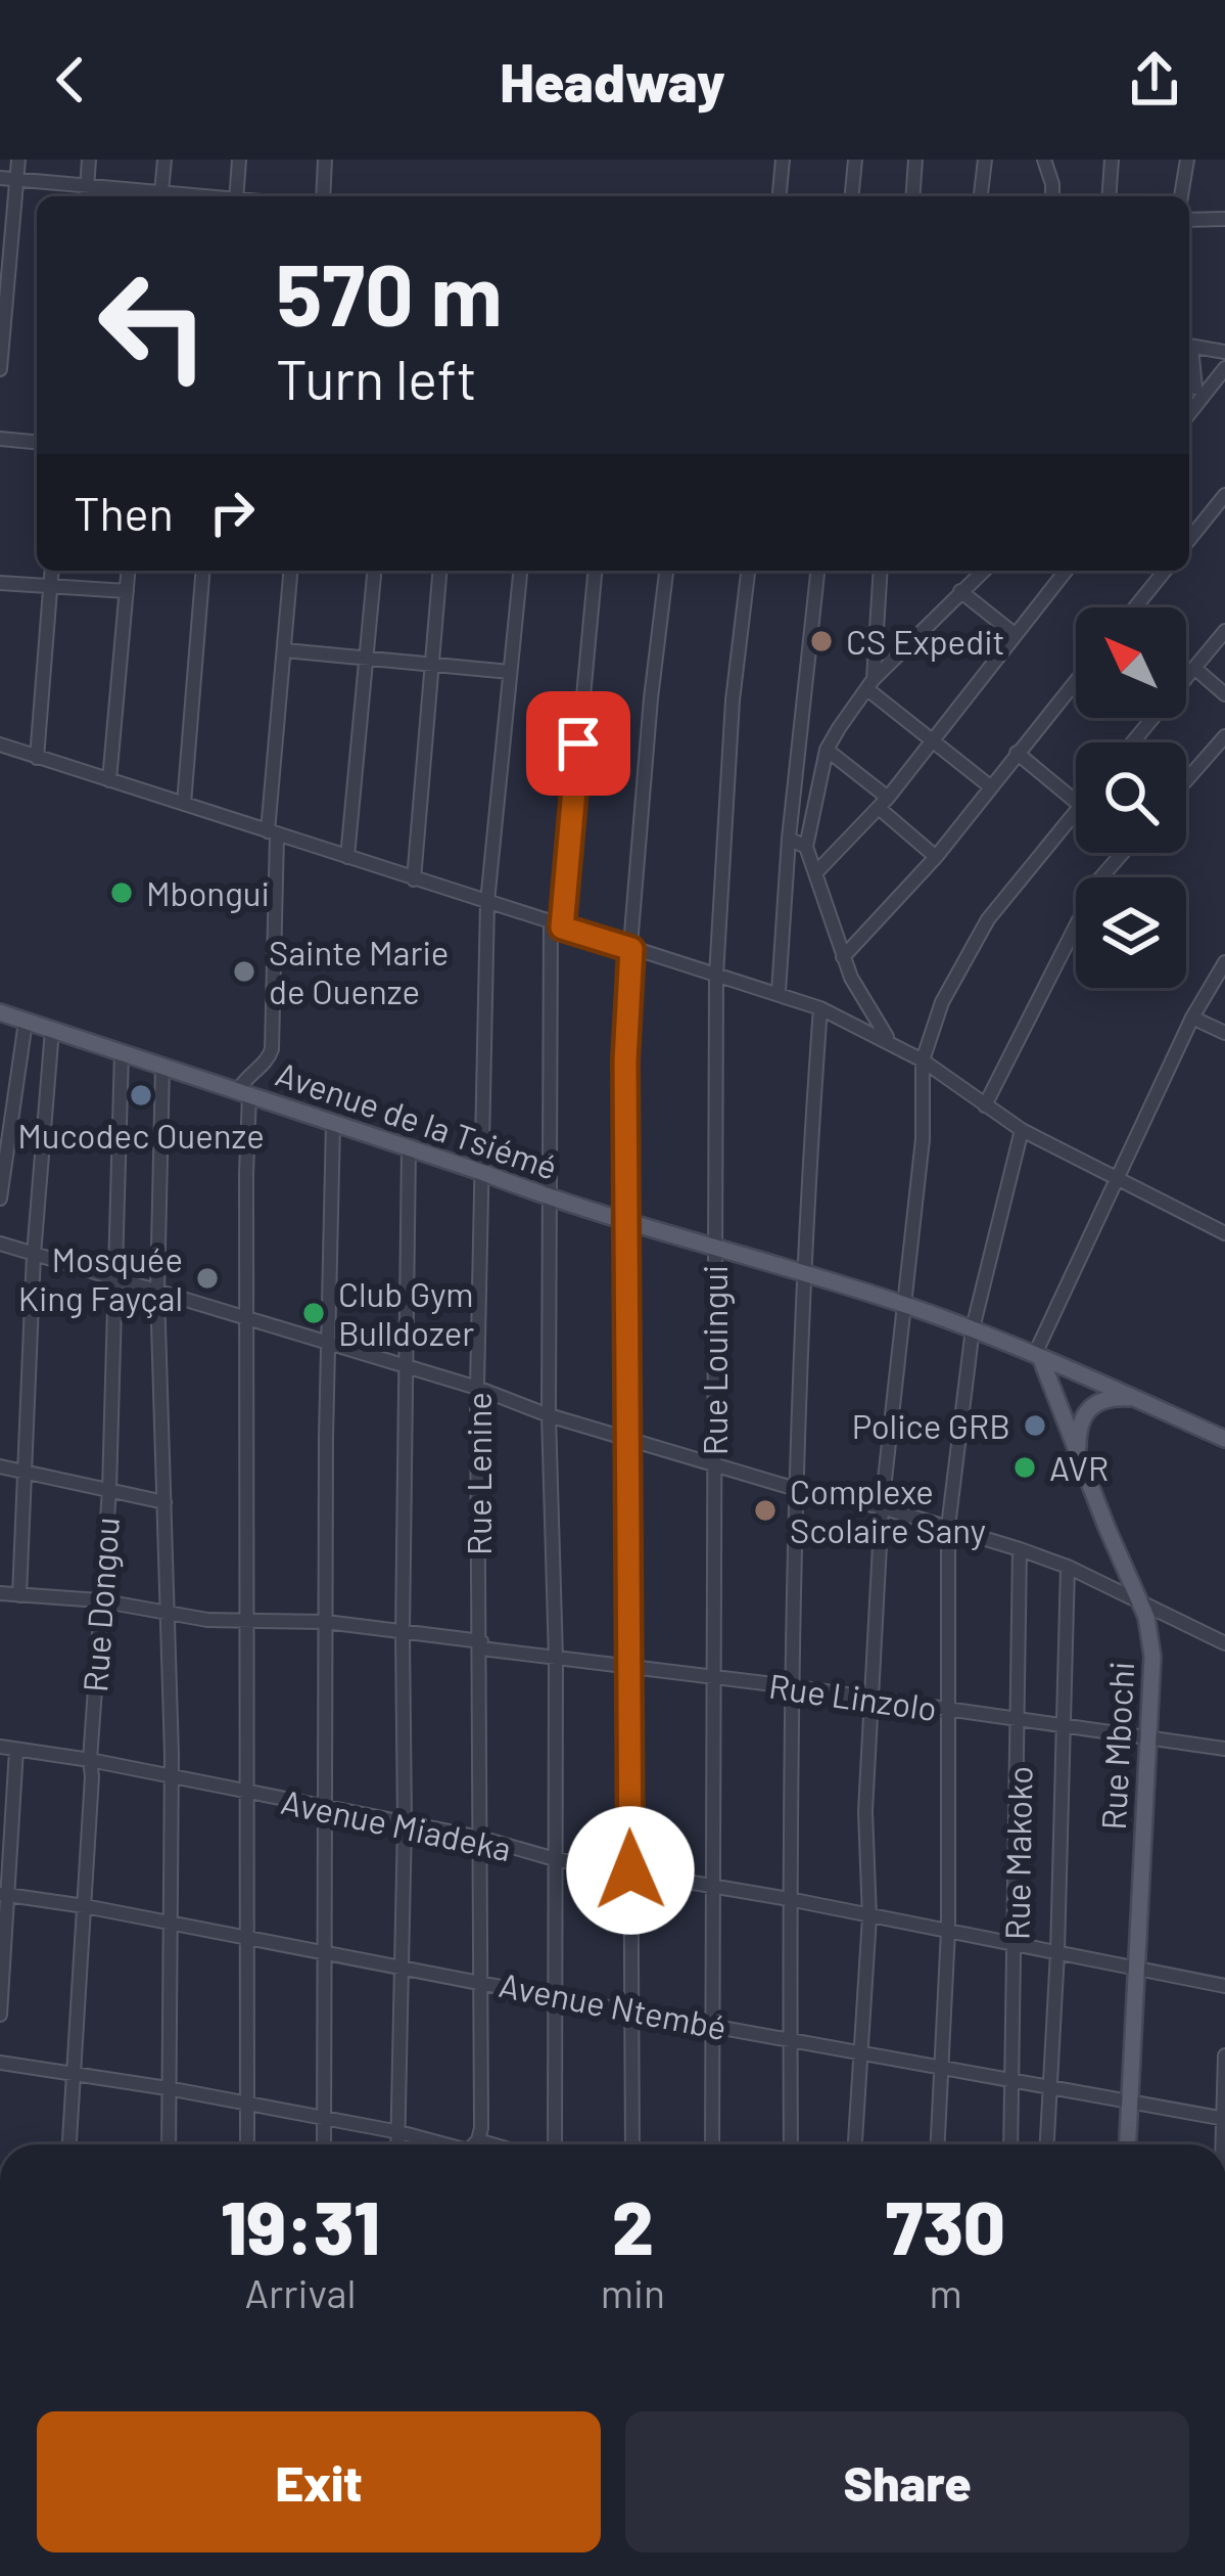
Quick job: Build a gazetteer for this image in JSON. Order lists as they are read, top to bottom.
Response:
{
  "streets": {
    "main road": ["Avenue de la Tsiémé", "Rue Mbochi"],
    "street": [
      "Rue Louingui",
      "Rue Lenine",
      "Rue Dongou",
      "Rue Linzolo",
      "Avenue Miadeka",
      "Rue Makoko",
      "Avenue Ntembé"
    ]
  },
  "crossings": [
    ["Avenue de la Tsiémé", "Rue Louingui"],
    ["Avenue de la Tsiémé", "Rue Lenine"],
    ["Avenue de la Tsiémé", "Rue Dongou"],
    ["Avenue de la Tsiémé", "Rue Mbochi"],
    ["Rue Louingui", "Rue Linzolo"],
    ["Rue Louingui", "Avenue Miadeka"],
    ["Rue Louingui", "Avenue Ntembé"],
    ["Rue Lenine", "Rue Linzolo"],
    ["Rue Lenine", "Avenue Miadeka"],
    ["Rue Lenine", "Avenue Ntembé"],
    ["Rue Dongou", "Rue Linzolo"],
    ["Rue Dongou", "Avenue Miadeka"],
    ["Rue Dongou", "Avenue Ntembé"],
    ["Rue Linzolo", "Rue Mbochi"],
    ["Rue Linzolo", "Rue Makoko"],
    ["Rue Mbochi", "Avenue Miadeka"],
    ["Rue Mbochi", "Avenue Ntembé"],
    ["Avenue Miadeka", "Rue Makoko"],
    ["Rue Makoko", "Avenue Ntembé"]
  ],
  "places": [
    "CS Expedit",
    "Mbongui",
    "Sainte Marie de Ouenze",
    "Mucodec Ouenze",
    "Mosquée King Fayçal",
    "Club Gym Bulldozer",
    "Police GRB",
    "AVR",
    "Complexe Scolaire Sany"
  ],
  "north": "top left",
  "page": {
    "header": "Headway",
    "turn": ["570 m", "Turn left"],
    "then": "Then",
    "eta": [
      "19:31",
      "Arrival",
      "2",
      "min",
      "730",
      "m"
    ],
    "buttons": ["Exit", "Share"]
  }
}
